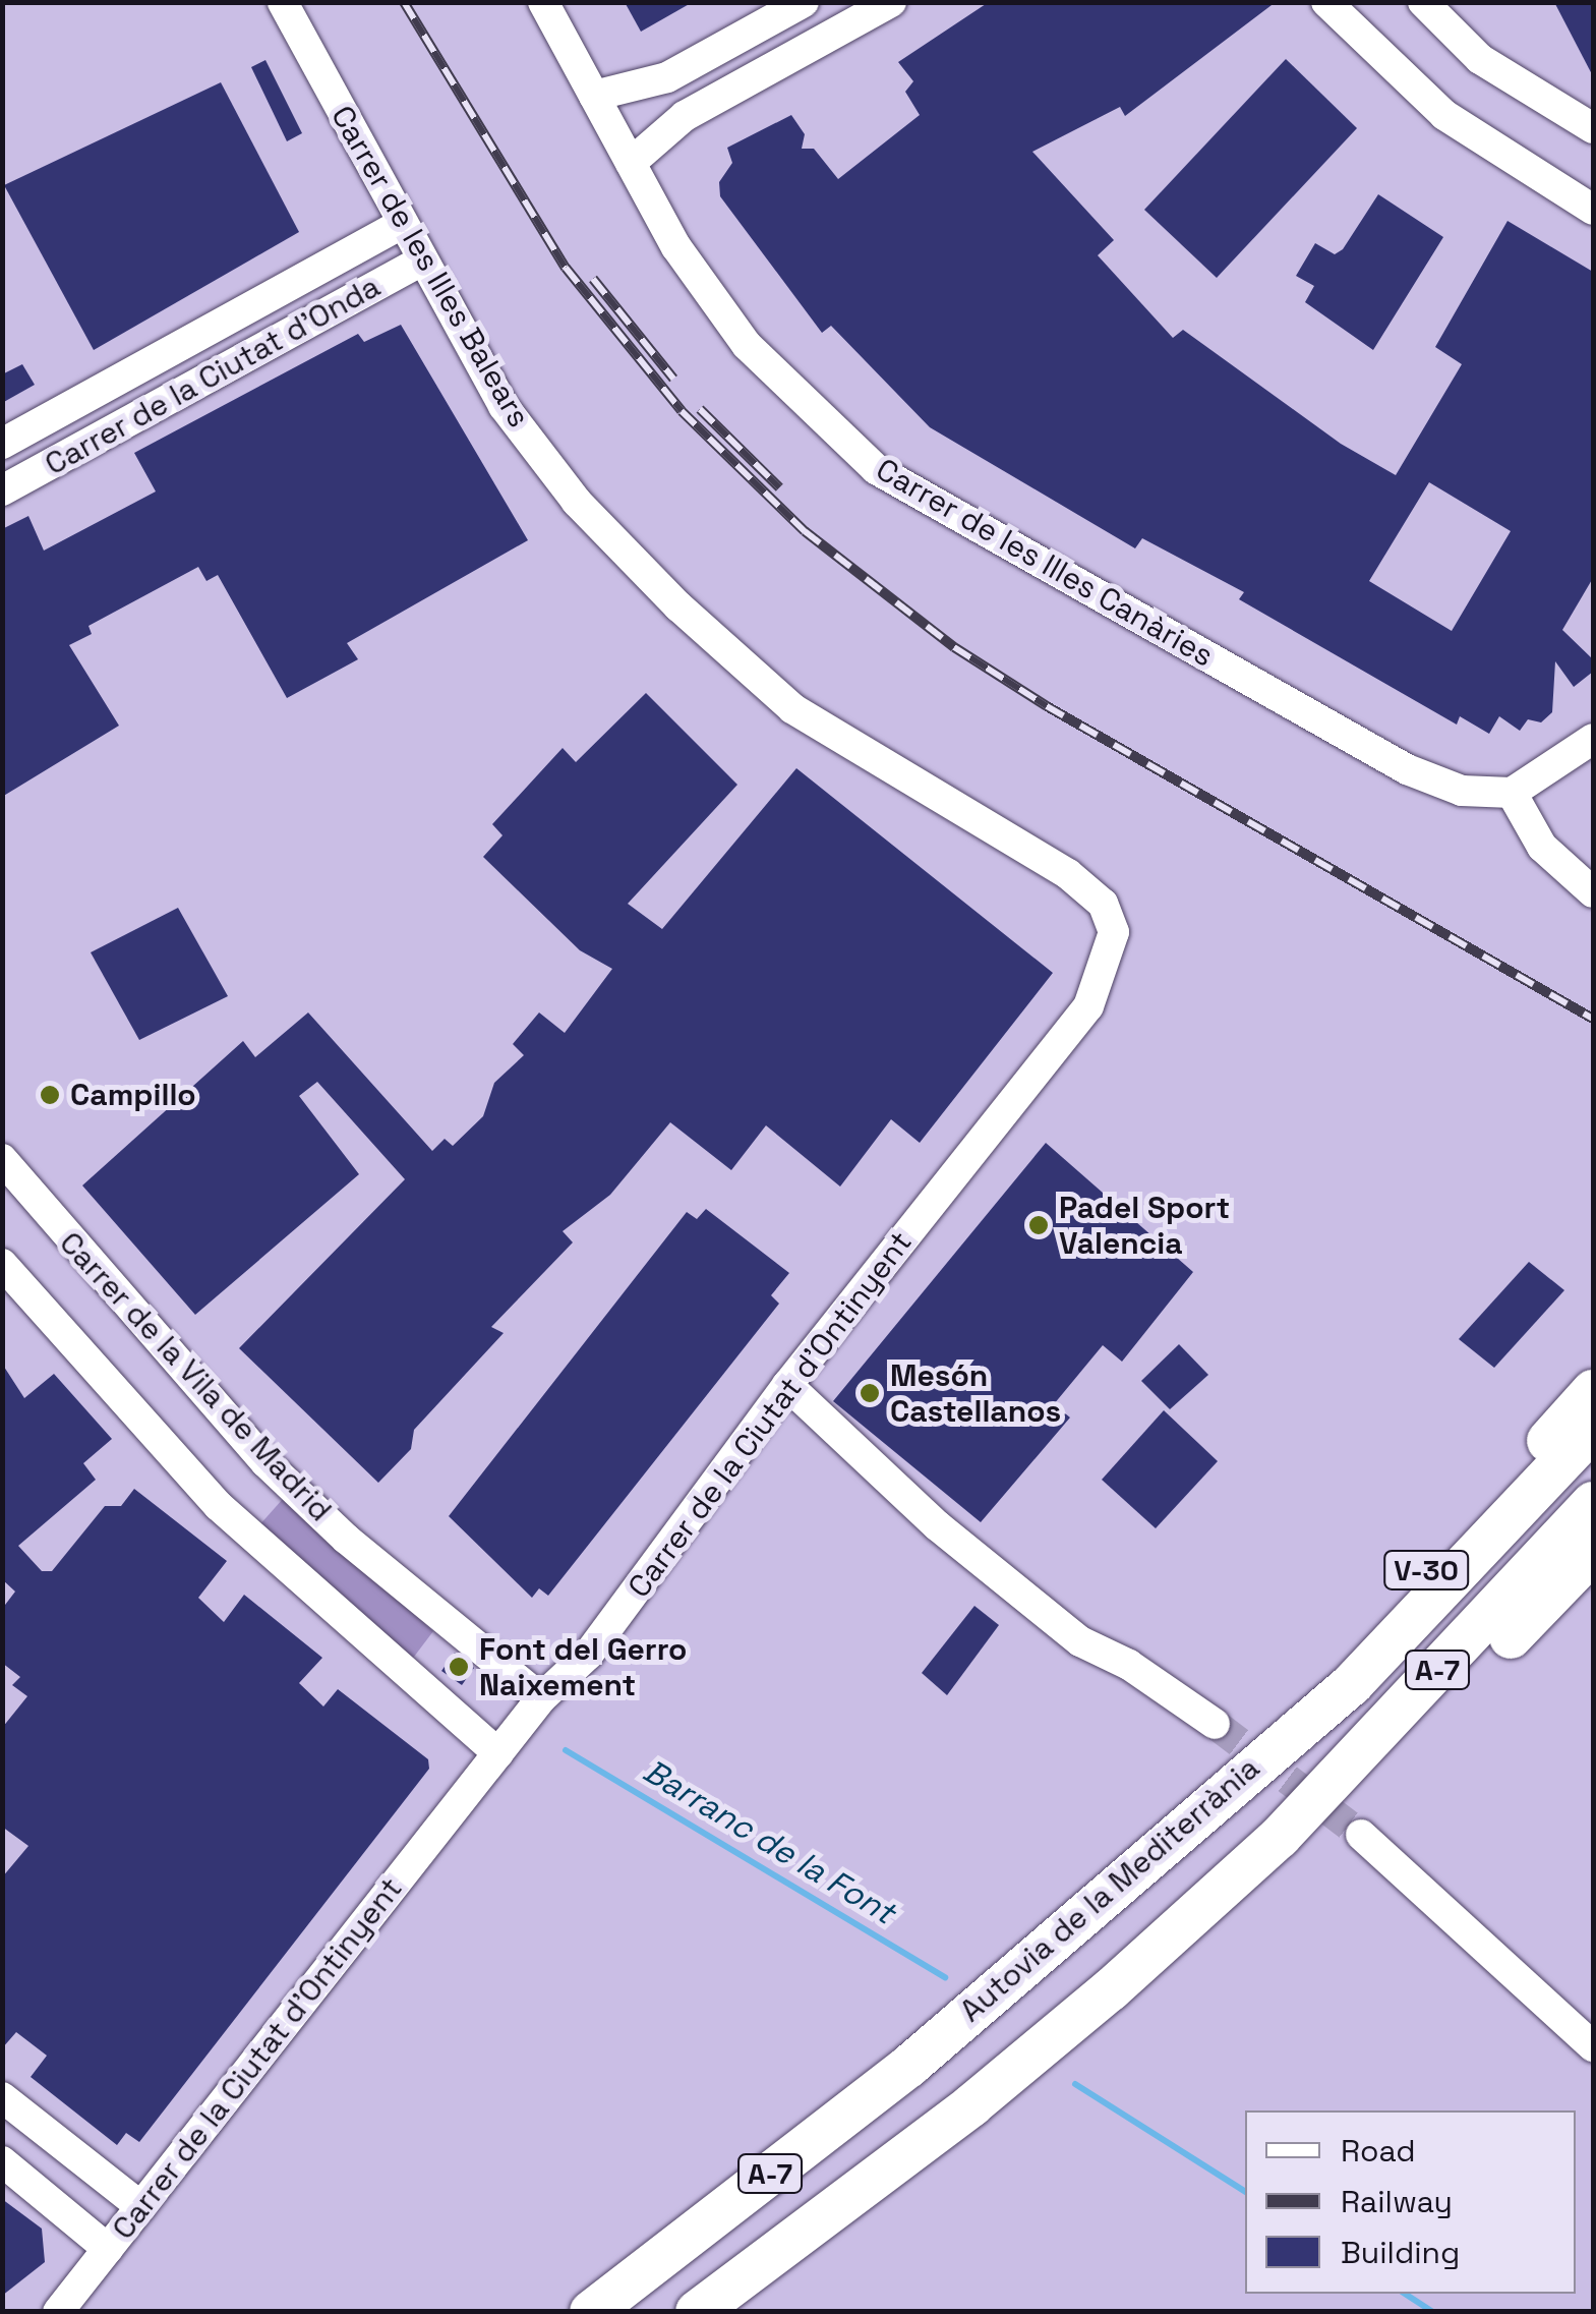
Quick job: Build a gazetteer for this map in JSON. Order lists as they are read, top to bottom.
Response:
{
  "streets": {
    "highway": ["V-30", "A-7", "Autovia de la Mediterrània"],
    "street": [
      "Carrer de les Illes Balears",
      "Carrer de la Ciutat d’Onda",
      "Carrer de les Illes Canàries",
      "Carrer de la Vila de Madrid",
      "Carrer de la Ciutat d'Ontinyent"
    ]
  },
  "crossings": [
    ["Carrer de les Illes Balears", "Carrer de la Ciutat d’Onda"],
    ["Carrer de les Illes Balears", "Carrer de la Ciutat d'Ontinyent"],
    ["Carrer de la Vila de Madrid", "Carrer de la Ciutat d'Ontinyent"],
    ["V-30", "Autovia de la Mediterrània"]
  ],
  "water": ["Barranc de la Font"],
  "places": [
    "Campillo",
    "Padel Sport Valencia",
    "Mesón Castellanos",
    "Font del Gerro Naixement"
  ],
  "legend": ["Road", "Railway", "Building"]
}
